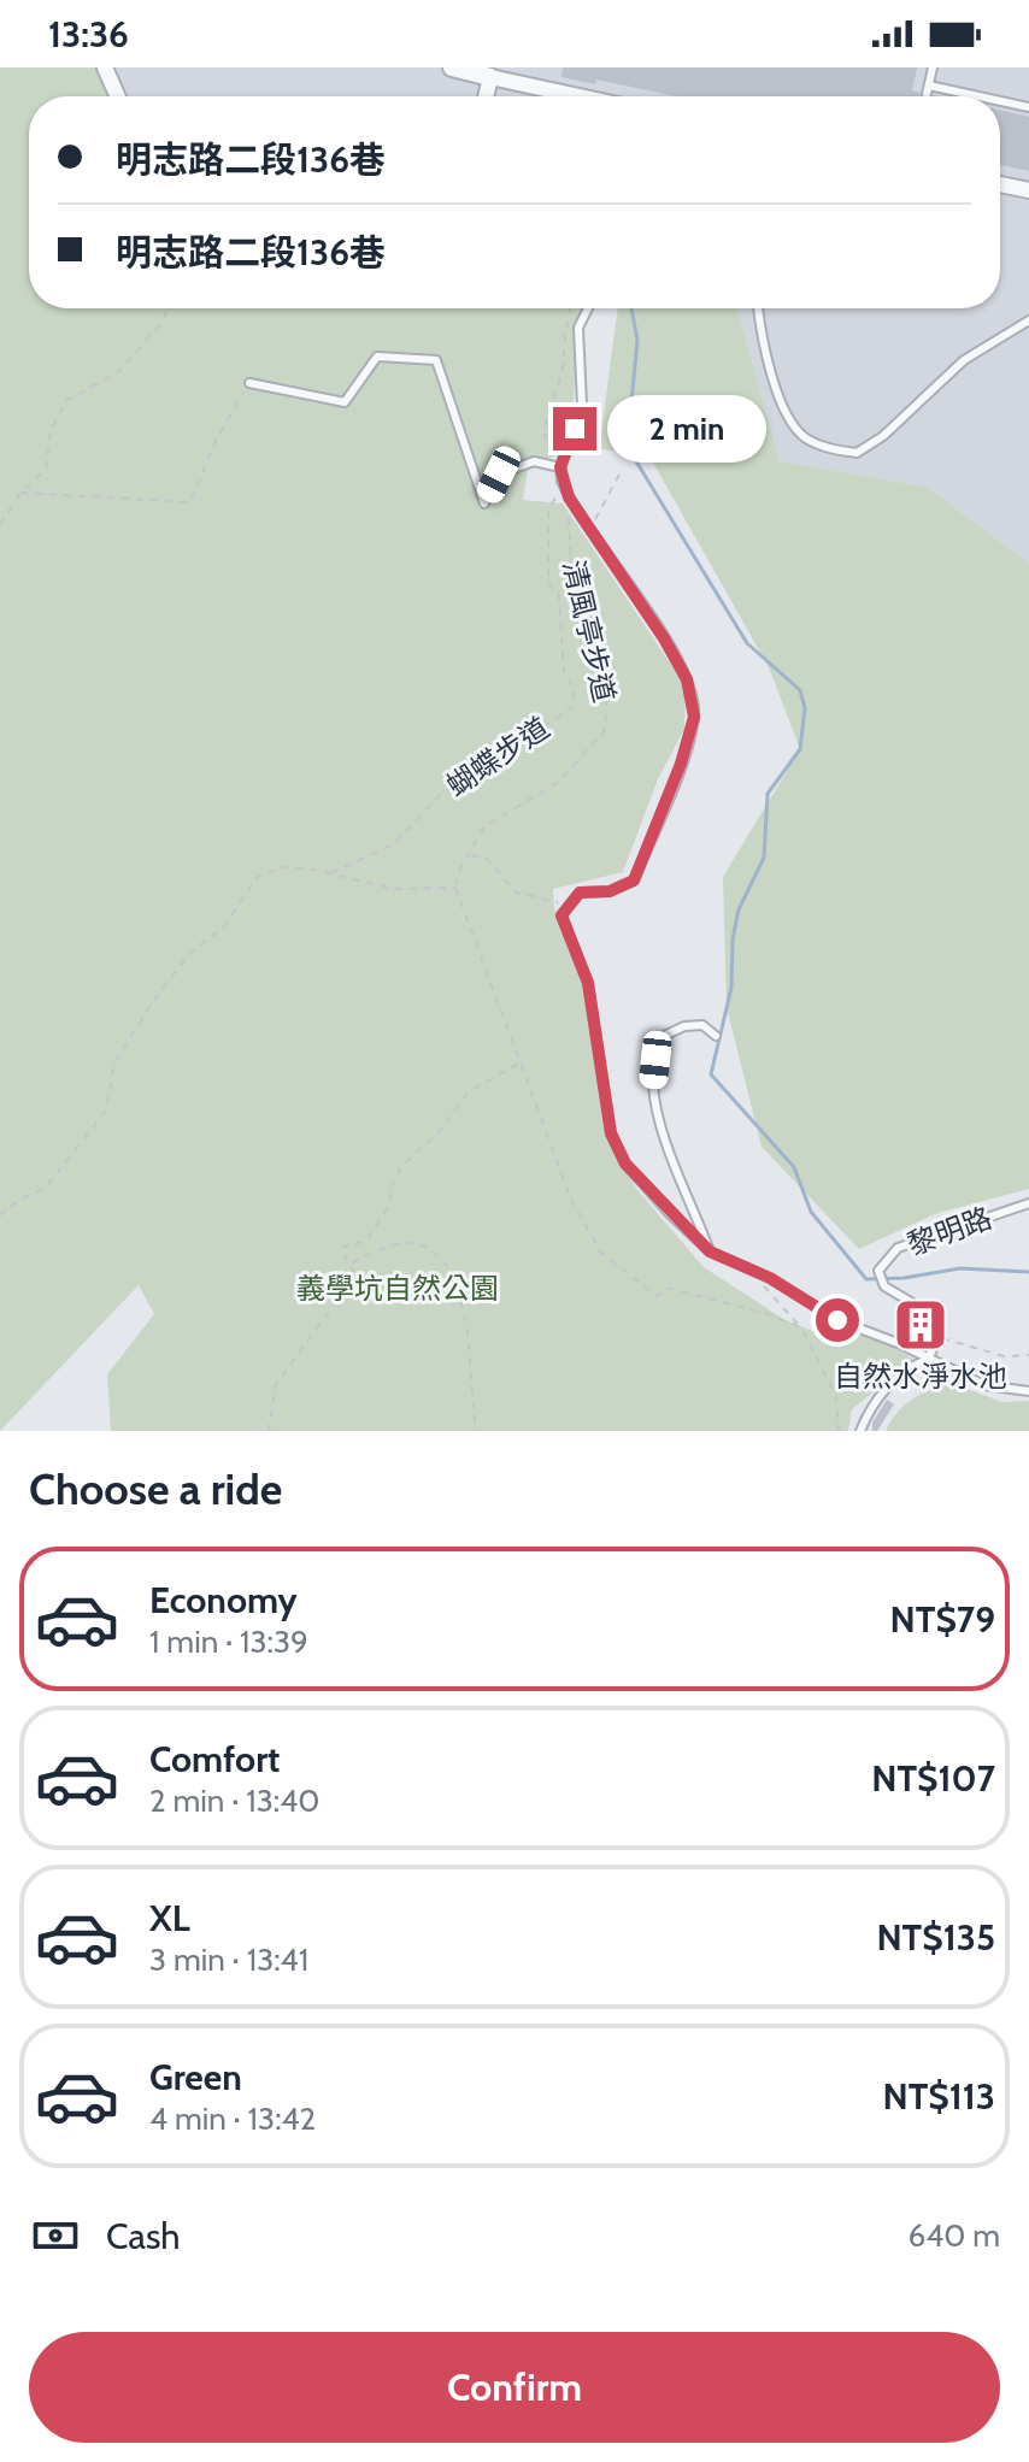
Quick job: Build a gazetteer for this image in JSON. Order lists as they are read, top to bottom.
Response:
{
  "streets": {
    "lane": ["黎明路"],
    "path": ["清風亭步道", "蝴蝶步道"]
  },
  "parks": ["義學坑自然公園"],
  "places": {
    "building": ["自然水淨水池"]
  },
  "page": {
    "status": "13:36",
    "banner": ["明志路二段136巷", "明志路二段136巷"],
    "bubble": "2 min",
    "heading": "Choose a ride",
    "list": [
      {
        "name": "Economy",
        "note": "1 min · 13:39",
        "value": "NT$79"
      },
      {
        "name": "Comfort",
        "note": "2 min · 13:40",
        "value": "NT$107"
      },
      {
        "name": "XL",
        "note": "3 min · 13:41",
        "value": "NT$135"
      },
      {
        "name": "Green",
        "note": "4 min · 13:42",
        "value": "NT$113"
      }
    ],
    "pay": ["Cash", "640 m"],
    "buttons": "Confirm"
  }
}
